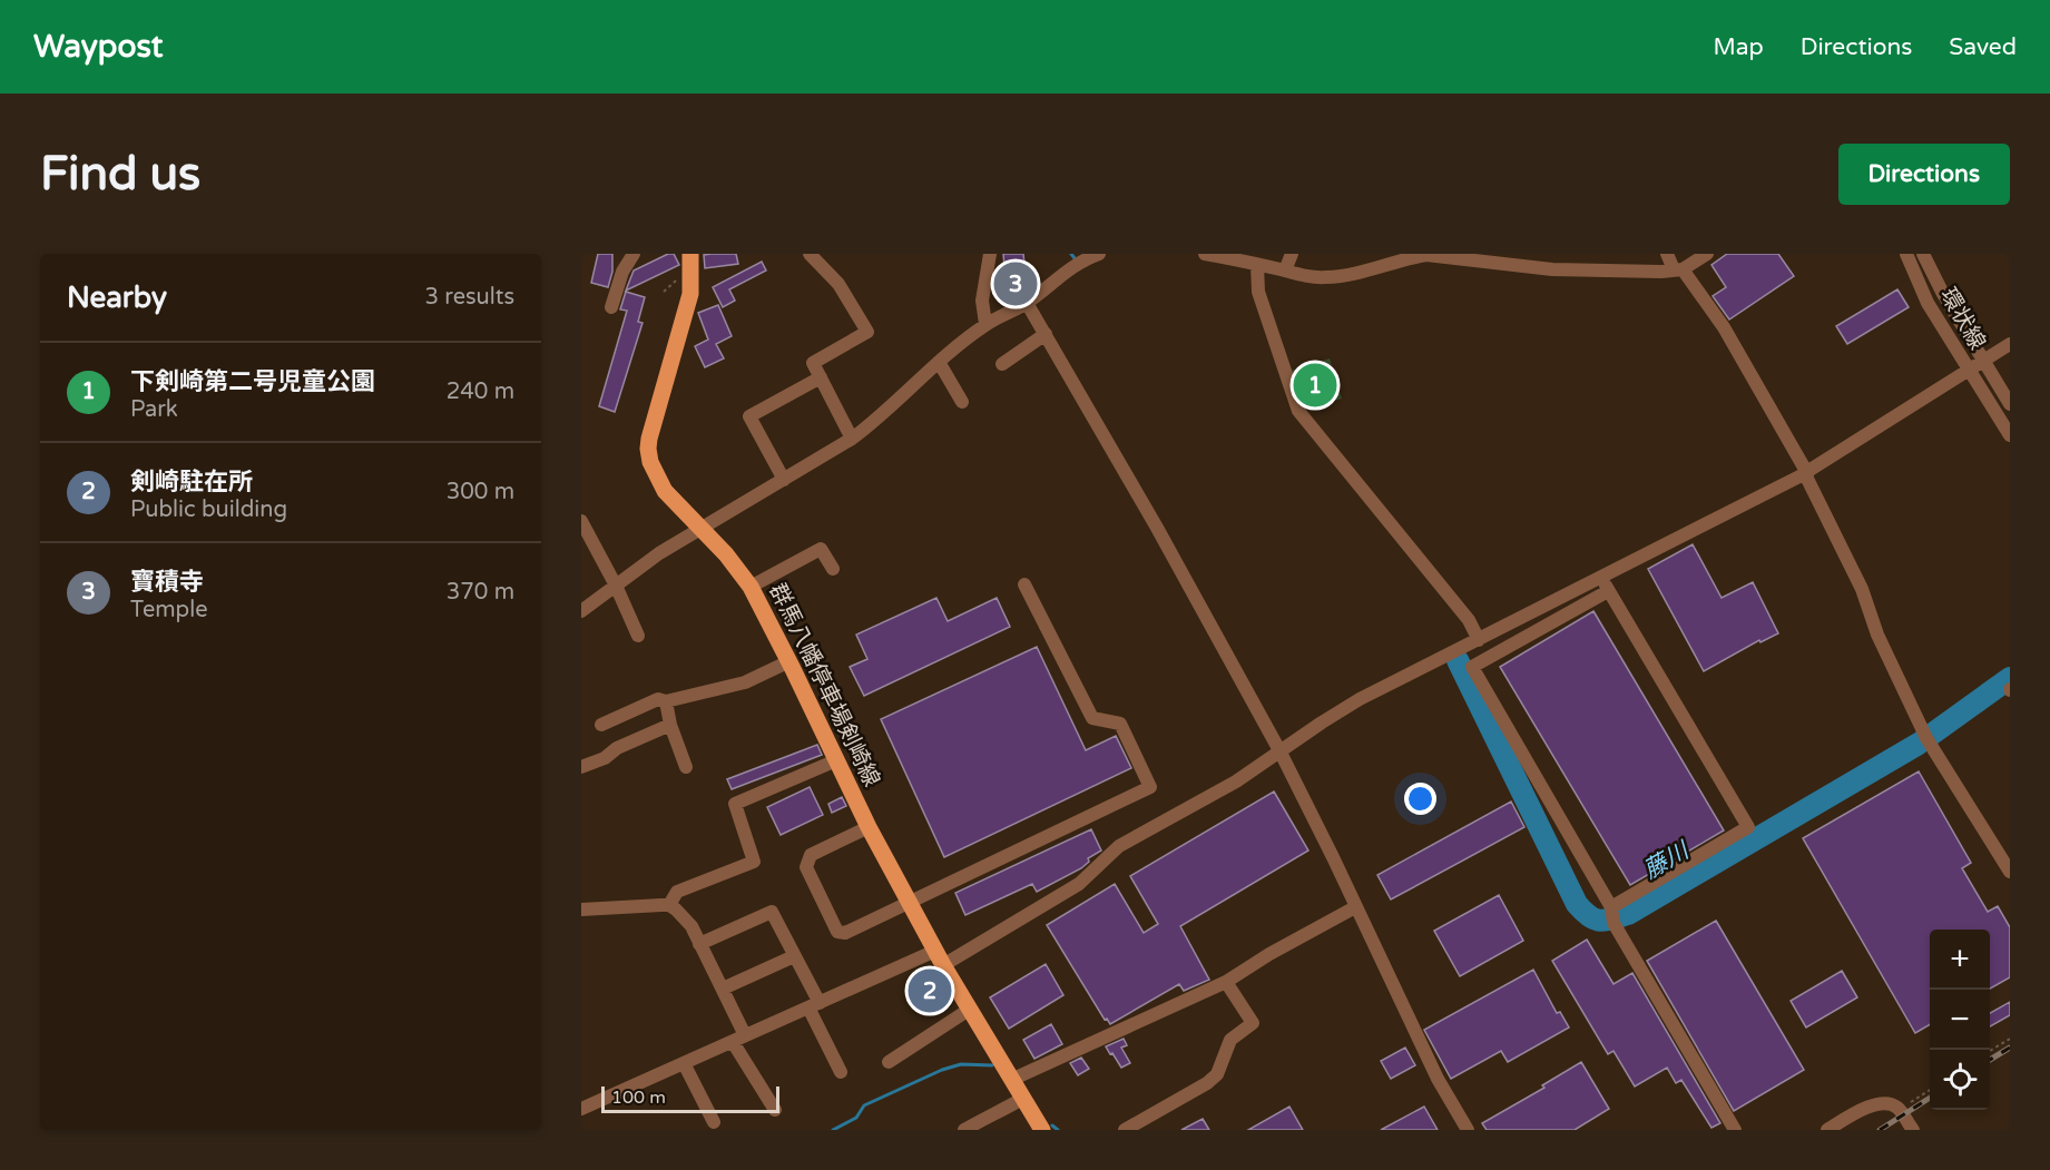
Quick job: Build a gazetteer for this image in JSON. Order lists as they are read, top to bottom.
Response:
{
  "streets": {
    "main road": ["群馬八幡停車場剣崎線"],
    "street": ["環状線"]
  },
  "water": ["藤川"],
  "scale_bar": "100 m",
  "page": {
    "header": "Waypost",
    "nav": ["Map", "Directions", "Saved"],
    "buttons": "Directions",
    "title": "Find us",
    "heading": ["Nearby", "3 results"],
    "pins": ["3", "1", "2"],
    "list": [
      {
        "mark": "1",
        "name": "下剣崎第二号児童公園",
        "note": "Park",
        "value": "240 m"
      },
      {
        "mark": "2",
        "name": "剣崎駐在所",
        "note": "Public building",
        "value": "300 m"
      },
      {
        "mark": "3",
        "name": "寶積寺",
        "note": "Temple",
        "value": "370 m"
      }
    ],
    "map_buttons": ["+", "−"],
    "scale": "100 m"
  }
}
